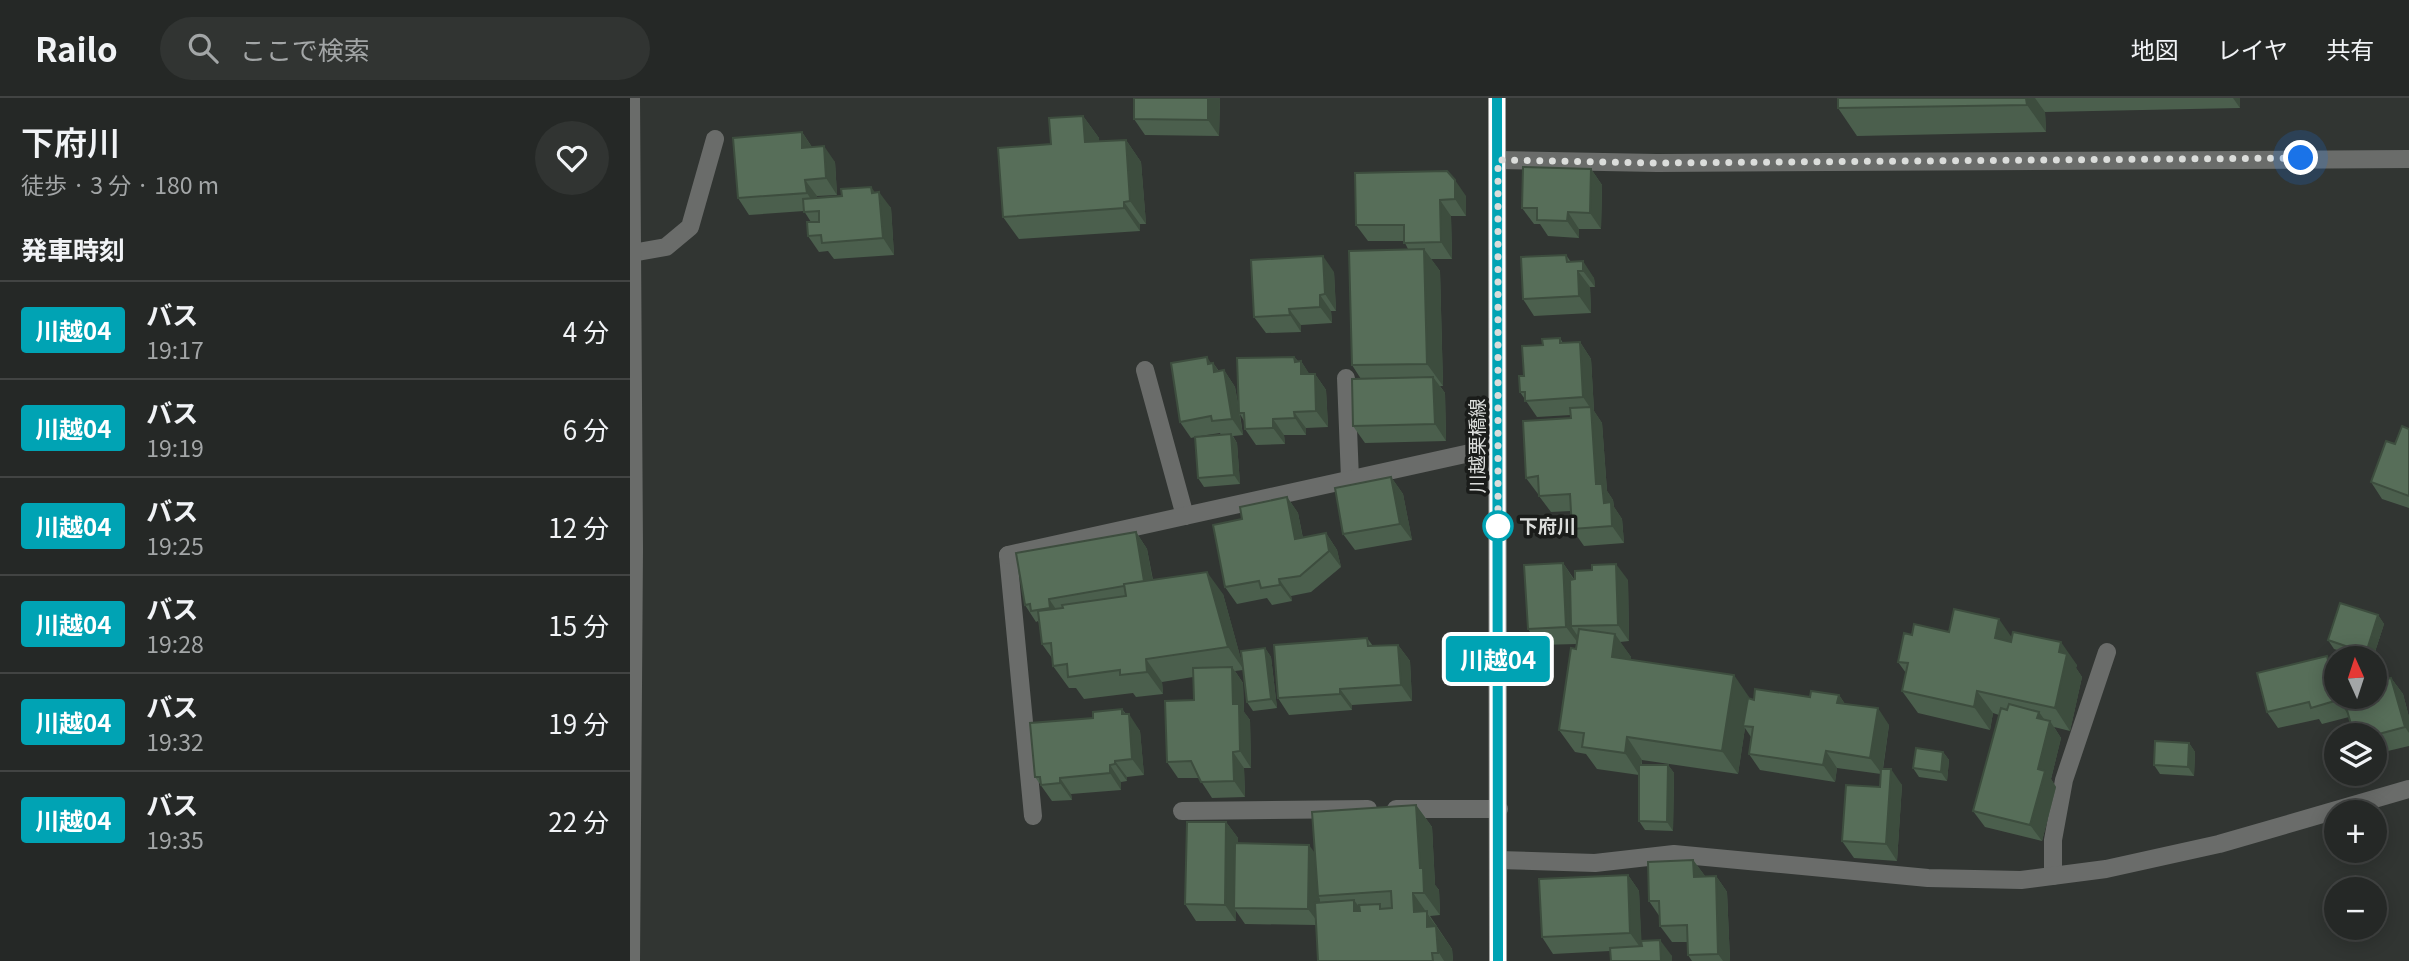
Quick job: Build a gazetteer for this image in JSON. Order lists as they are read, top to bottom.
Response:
{
  "streets": {
    "main road": ["川越栗橋線"]
  },
  "places": ["下府川"],
  "lines": ["bus line 川越04"],
  "north": "top",
  "page": {
    "header": "Railo",
    "search": "ここで検索",
    "nav": ["地図", "レイヤ", "共有"],
    "heading": [
      ["下府川", "徒歩 · 3 分 · 180 m"],
      "発車時刻"
    ],
    "on_map": "川越04",
    "list": [
      {
        "mark": "川越04",
        "name": "バス",
        "note": "19:17",
        "value": "4 分"
      },
      {
        "mark": "川越04",
        "name": "バス",
        "note": "19:19",
        "value": "6 分"
      },
      {
        "mark": "川越04",
        "name": "バス",
        "note": "19:25",
        "value": "12 分"
      },
      {
        "mark": "川越04",
        "name": "バス",
        "note": "19:28",
        "value": "15 分"
      },
      {
        "mark": "川越04",
        "name": "バス",
        "note": "19:32",
        "value": "19 分"
      },
      {
        "mark": "川越04",
        "name": "バス",
        "note": "19:35",
        "value": "22 分"
      }
    ],
    "map_buttons": ["+", "−"]
  }
}
